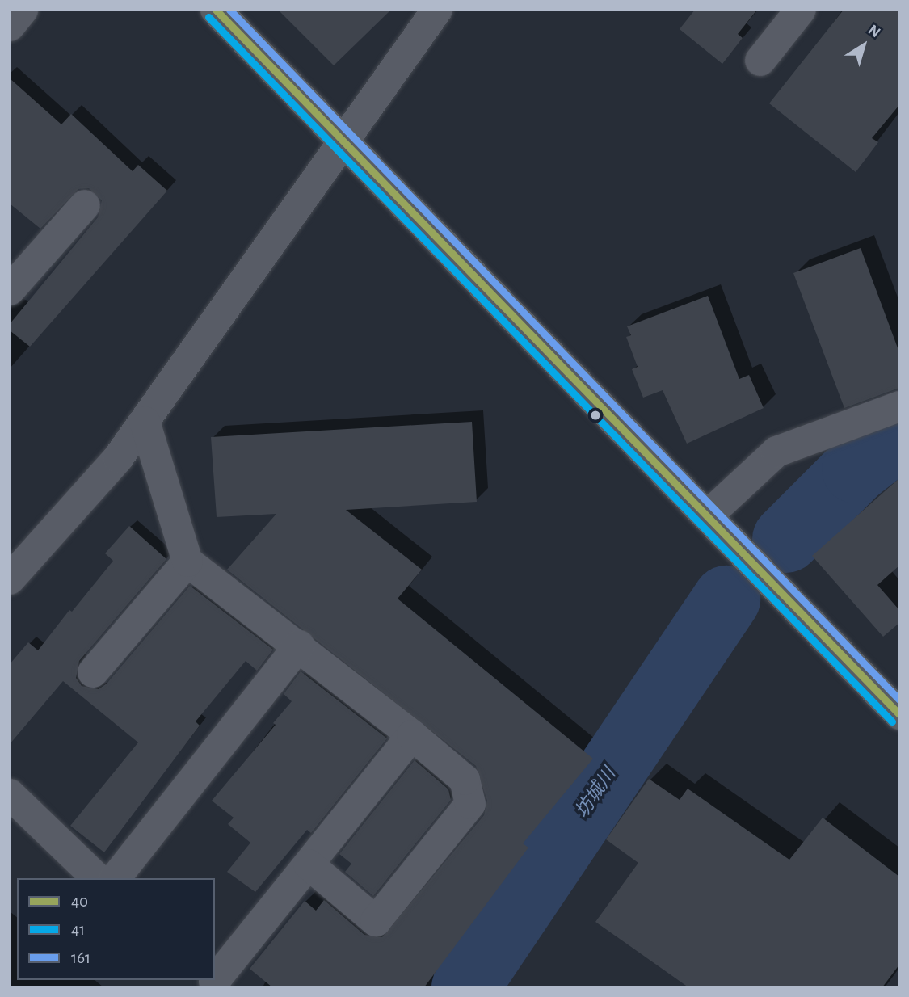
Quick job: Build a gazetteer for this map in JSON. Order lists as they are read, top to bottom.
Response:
{
  "water": ["坊城川"],
  "lines": ["transit line 40", "transit line 161", "transit line 41"],
  "legend": ["40", "41", "161"],
  "north": "top right"
}
